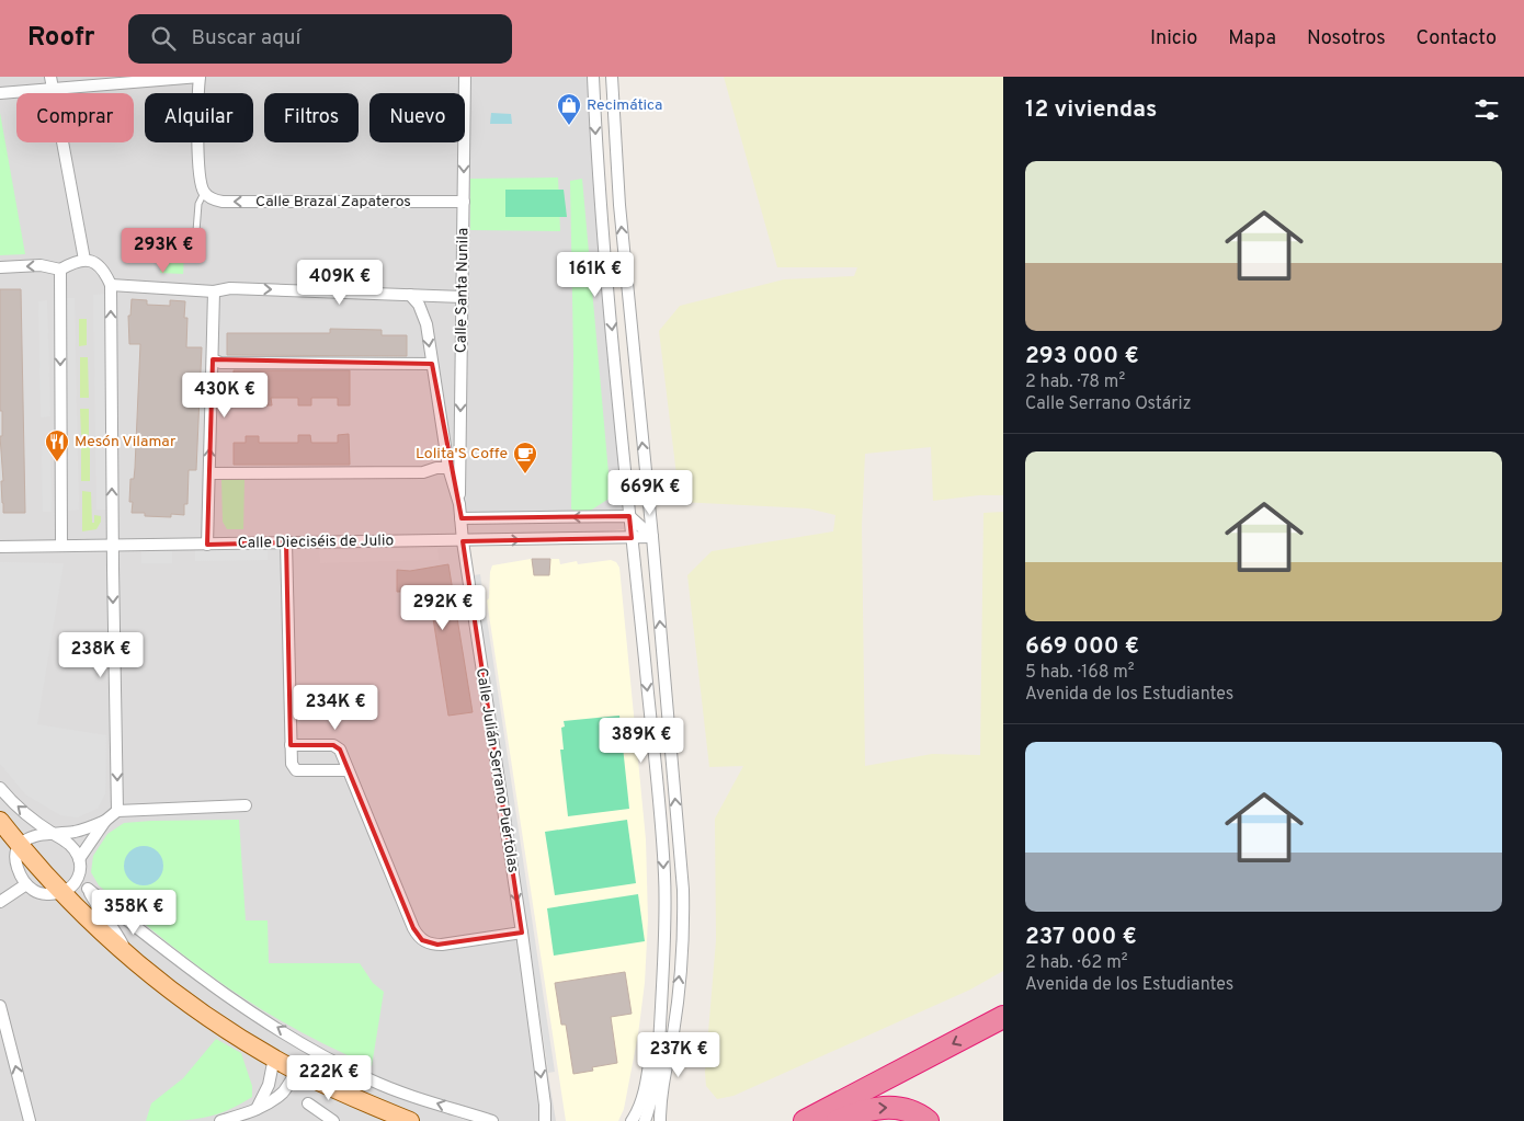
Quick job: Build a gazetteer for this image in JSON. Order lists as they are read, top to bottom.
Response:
{
  "streets": {
    "street": [
      "Calle Brazal Zapateros",
      "Calle Santa Nunila",
      "Calle Dieciséis de Julio",
      "Calle Julián Serrano Puértolas"
    ]
  },
  "crossings": [
    ["Calle Brazal Zapateros", "Calle Santa Nunila"],
    ["Calle Santa Nunila", "Calle Julián Serrano Puértolas"],
    ["Calle Dieciséis de Julio", "Calle Julián Serrano Puértolas"]
  ],
  "one_way": ["Calle Santa Nunila", "Calle Julián Serrano Puértolas"],
  "places": {
    "shop": ["Recimática"],
    "restaurant": ["Mesón Vilamar"],
    "cafe": ["Lolita'S Coffe"]
  },
  "page": {
    "header": "Roofr",
    "search": "Buscar aquí",
    "nav": [
      "Inicio",
      "Mapa",
      "Nosotros",
      "Contacto"
    ],
    "heading": "12 viviendas",
    "chip": [
      "Comprar",
      "Alquilar",
      "Filtros",
      "Nuevo"
    ],
    "list": [
      {
        "name": "293 000 €",
        "note": "2 hab. · 78 m² · Calle Serrano Ostáriz"
      },
      {
        "name": "669 000 €",
        "note": "5 hab. · 168 m² · Avenida de los Estudiantes"
      },
      {
        "name": "237 000 €",
        "note": "2 hab. · 62 m² · Avenida de los Estudiantes"
      }
    ],
    "price": [
      "293K €",
      "161K €",
      "409K €",
      "430K €",
      "669K €",
      "292K €",
      "238K €",
      "234K €",
      "389K €",
      "358K €",
      "237K €",
      "222K €"
    ]
  }
}
